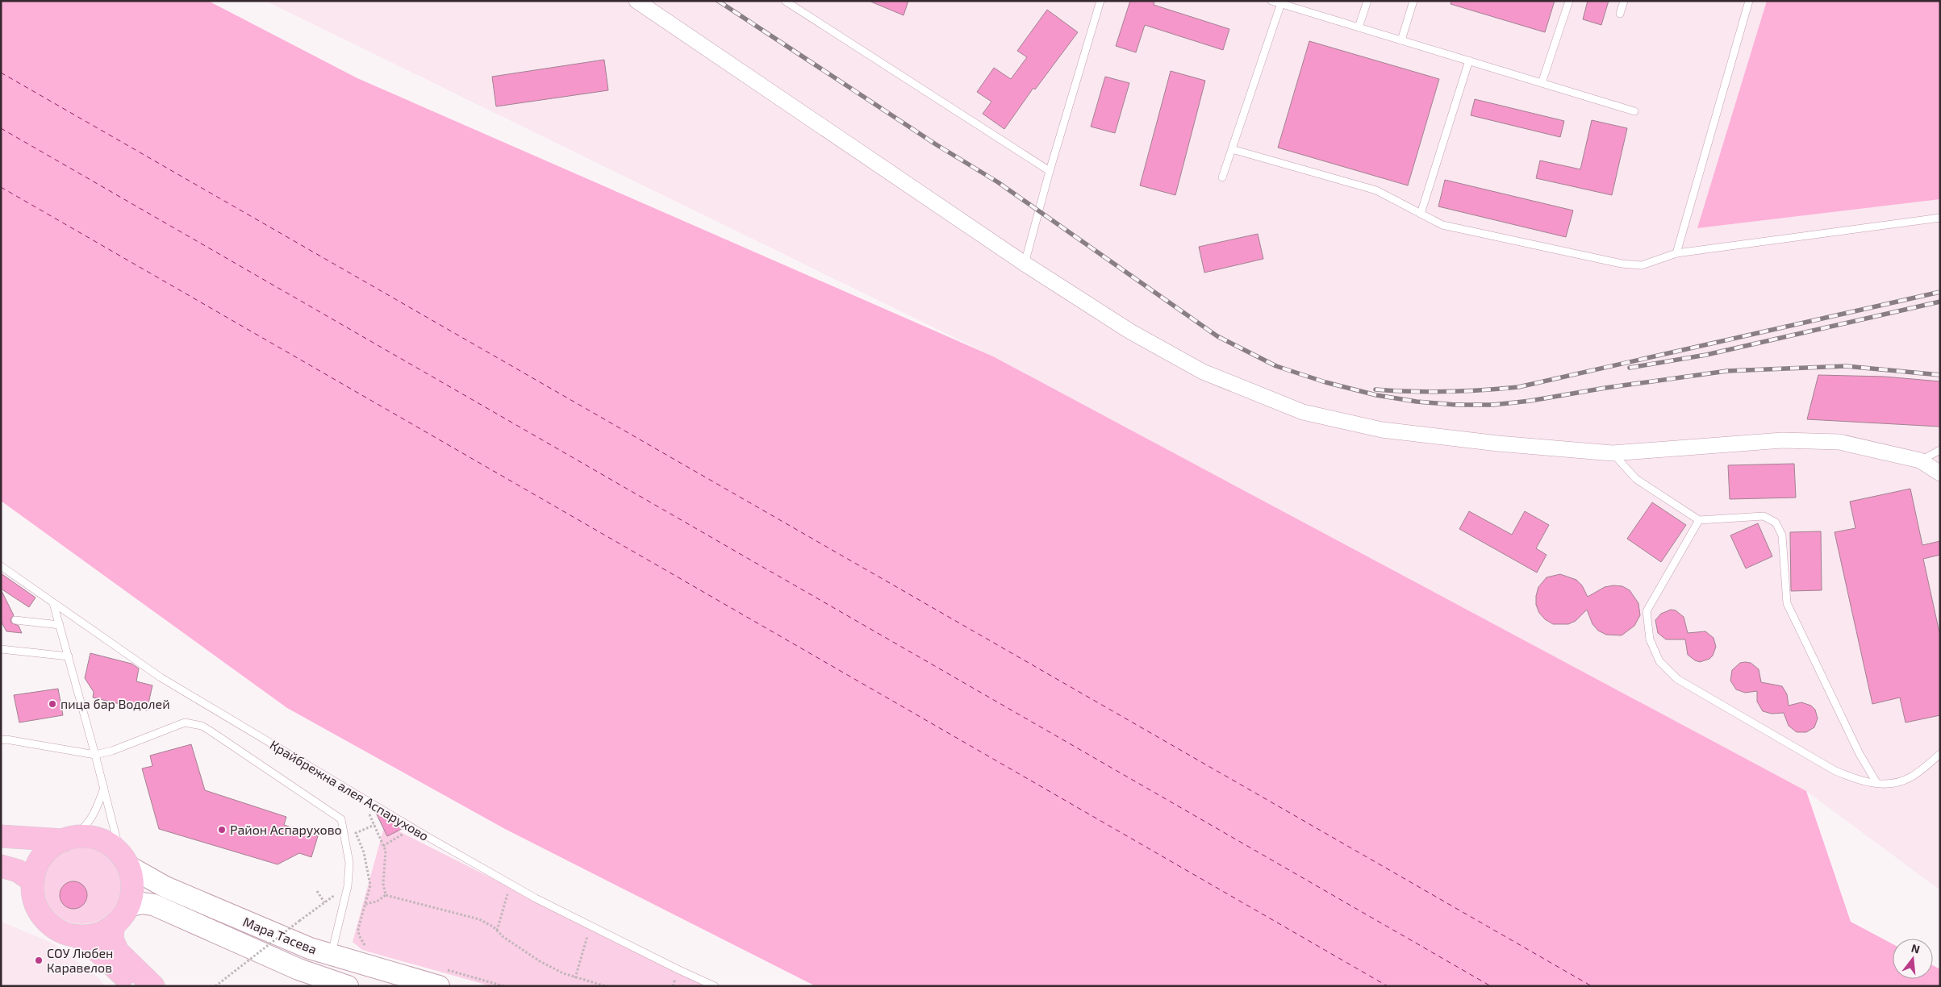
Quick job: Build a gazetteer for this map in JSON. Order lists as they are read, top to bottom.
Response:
{
  "streets": {
    "main road": ["Мара Тасева"],
    "lane": ["Крайбрежна алея Аспарухово"]
  },
  "places": ["пица бар Водолей", "Район Аспарухово", "СОУ Любен Каравелов"],
  "north": "top"
}
